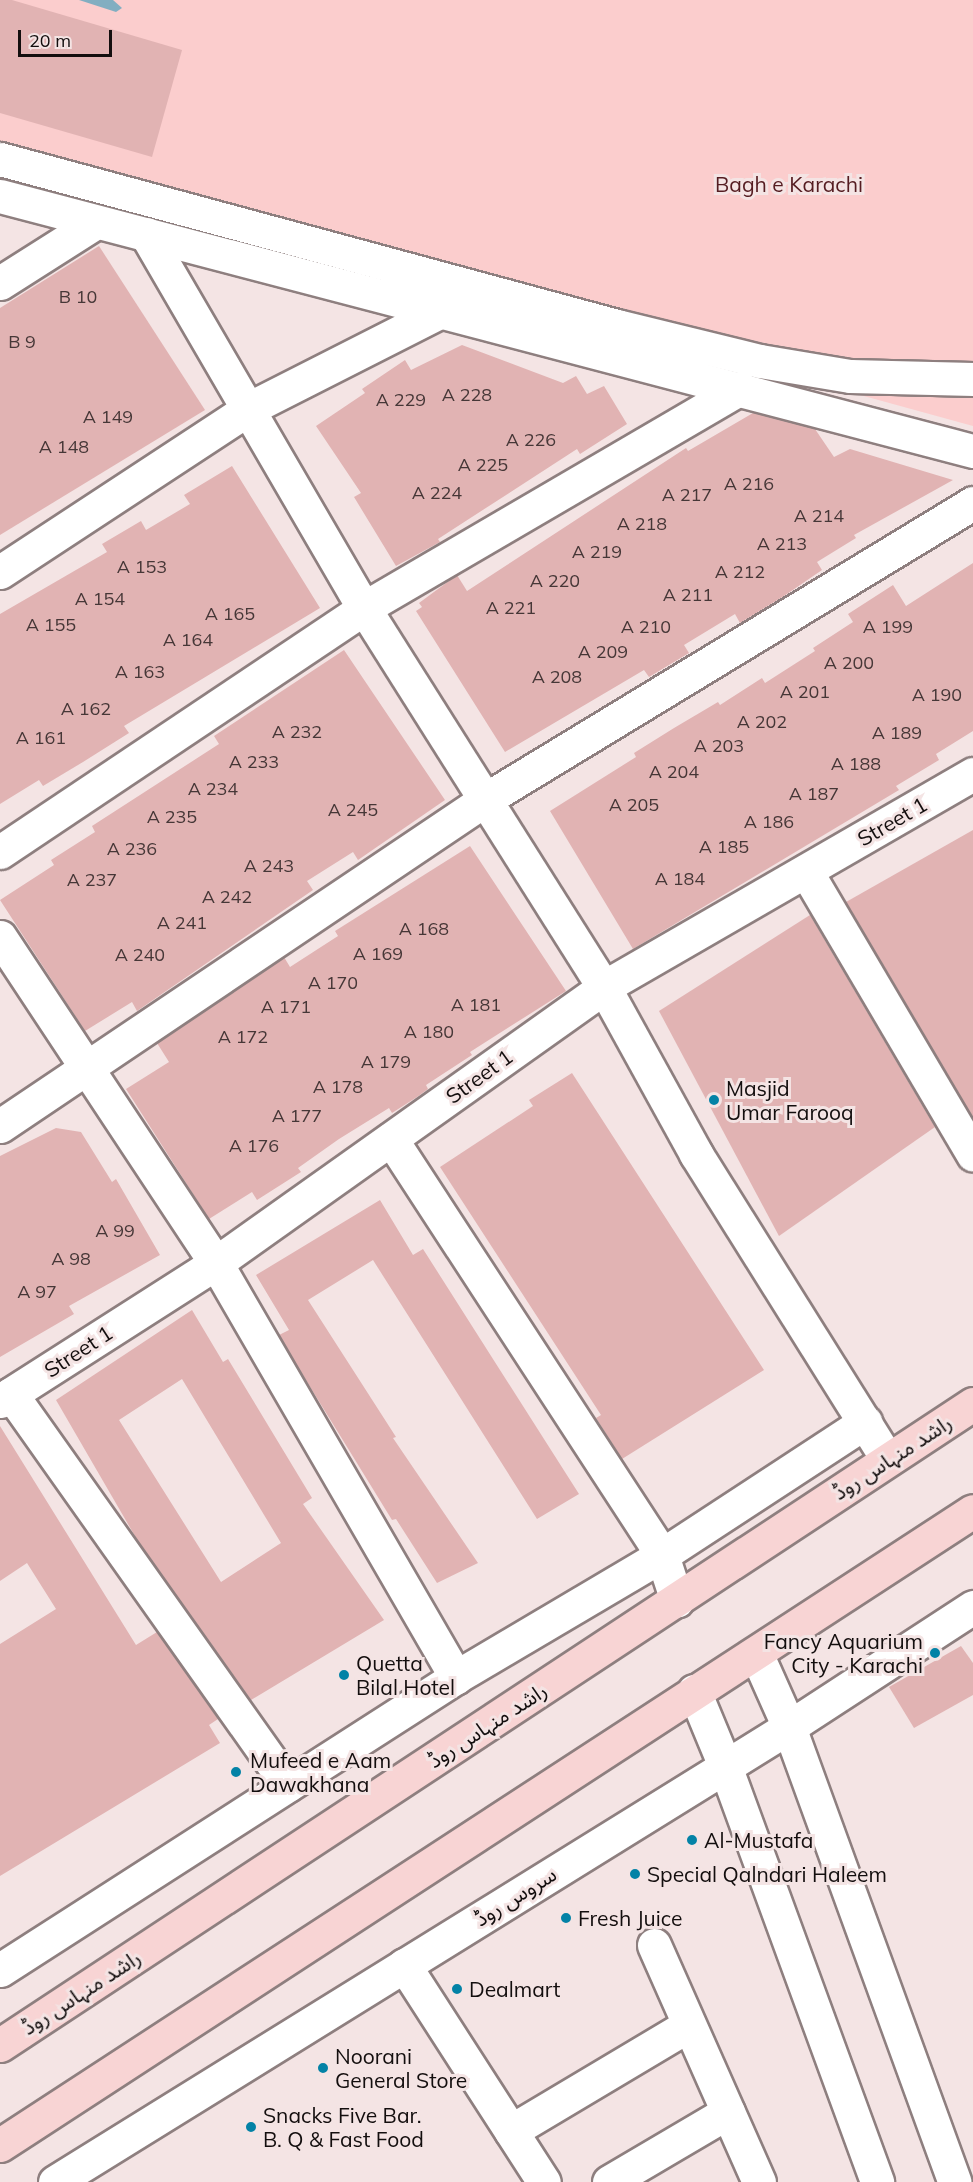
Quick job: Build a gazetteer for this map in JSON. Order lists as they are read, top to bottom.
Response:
{
  "streets": {
    "main road": ["راشد منہاس روڈ"],
    "street": ["Street 1", "سروس روڈ"]
  },
  "parks": ["Bagh e Karachi"],
  "places": [
    "Masjid Umar Farooq",
    "Fancy Aquarium City - Karachi",
    "Quetta Bilal Hotel",
    "Mufeed e Aam Dawakhana",
    "Al-Mustafa",
    "Special Qalndari Haleem",
    "Fresh Juice",
    "Dealmart",
    "Noorani General Store",
    "Snacks Five Bar. B. Q & Fast Food"
  ],
  "house_numbers": [
    "B 10",
    "B 9",
    "A 228",
    "A 229",
    "A 149",
    "A 226",
    "A 148",
    "A 225",
    "A 216",
    "A 224",
    "A 217",
    "A 214",
    "A 218",
    "A 213",
    "A 219",
    "A 153",
    "A 212",
    "A 220",
    "A 211",
    "A 154",
    "A 221",
    "A 165",
    "A 155",
    "A 210",
    "A 199",
    "A 164",
    "A 209",
    "A 200",
    "A 163",
    "A 208",
    "A 201",
    "A 190",
    "A 162",
    "A 202",
    "A 232",
    "A 189",
    "A 161",
    "A 203",
    "A 233",
    "A 188",
    "A 204",
    "A 234",
    "A 187",
    "A 205",
    "A 245",
    "A 235",
    "A 186",
    "A 185",
    "A 236",
    "A 243",
    "A 184",
    "A 237",
    "A 242",
    "A 241",
    "A 168",
    "A 169",
    "A 240",
    "A 170",
    "A 181",
    "A 171",
    "A 180",
    "A 172",
    "A 179",
    "A 178",
    "A 177",
    "A 176",
    "A 99",
    "A 98",
    "A 97"
  ],
  "scale_bar": "20 m"
}
